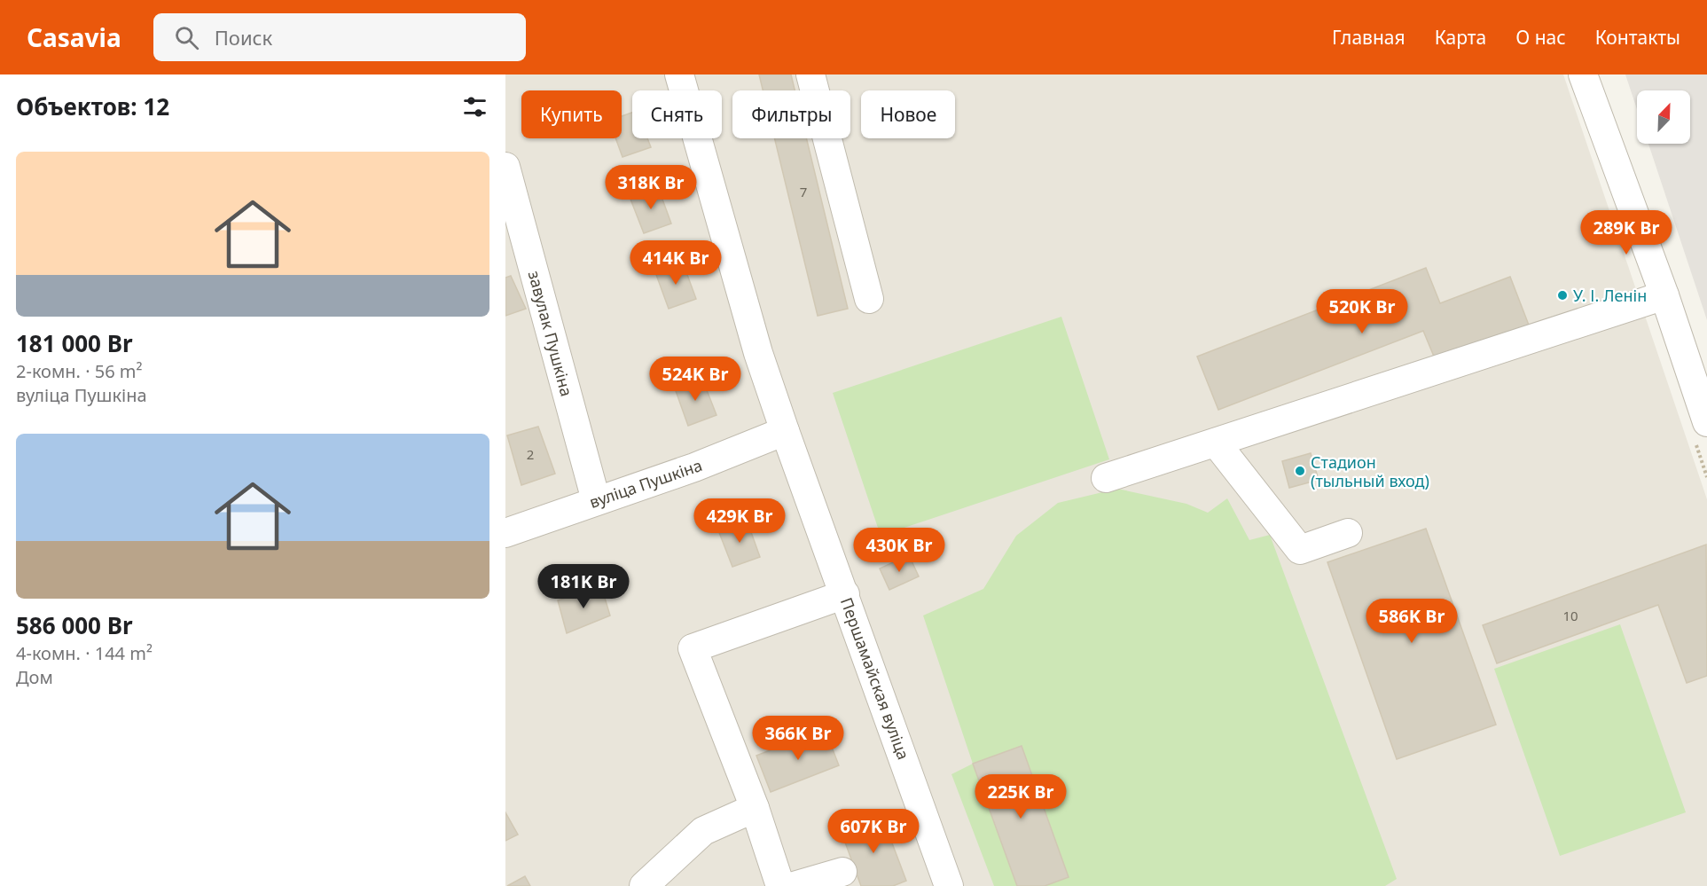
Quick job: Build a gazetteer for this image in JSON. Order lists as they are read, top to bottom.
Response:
{
  "streets": {
    "street": ["завулак Пушкіна", "вуліца Пушкіна", "Першамайская вуліца"]
  },
  "crossings": [
    ["завулак Пушкіна", "вуліца Пушкіна"],
    ["вуліца Пушкіна", "Першамайская вуліца"]
  ],
  "places": ["У. І. Ленін", "Стадион (тыльный вход)"],
  "house_numbers": ["7", "2", "10"],
  "north": "top right",
  "page": {
    "header": "Casavia",
    "search": "Поиск",
    "nav": [
      "Главная",
      "Карта",
      "О нас",
      "Контакты"
    ],
    "heading": "Объектов: 12",
    "chip": [
      "Купить",
      "Снять",
      "Фильтры",
      "Новое"
    ],
    "list": [
      {
        "name": "181 000 Br",
        "note": "2-комн. · 56 m² · вуліца Пушкіна"
      },
      {
        "name": "586 000 Br",
        "note": "4-комн. · 144 m² · Дом"
      }
    ],
    "price": [
      "318K Br",
      "289K Br",
      "414K Br",
      "520K Br",
      "524K Br",
      "429K Br",
      "430K Br",
      "181K Br",
      "586K Br",
      "366K Br",
      "225K Br",
      "607K Br"
    ]
  }
}
